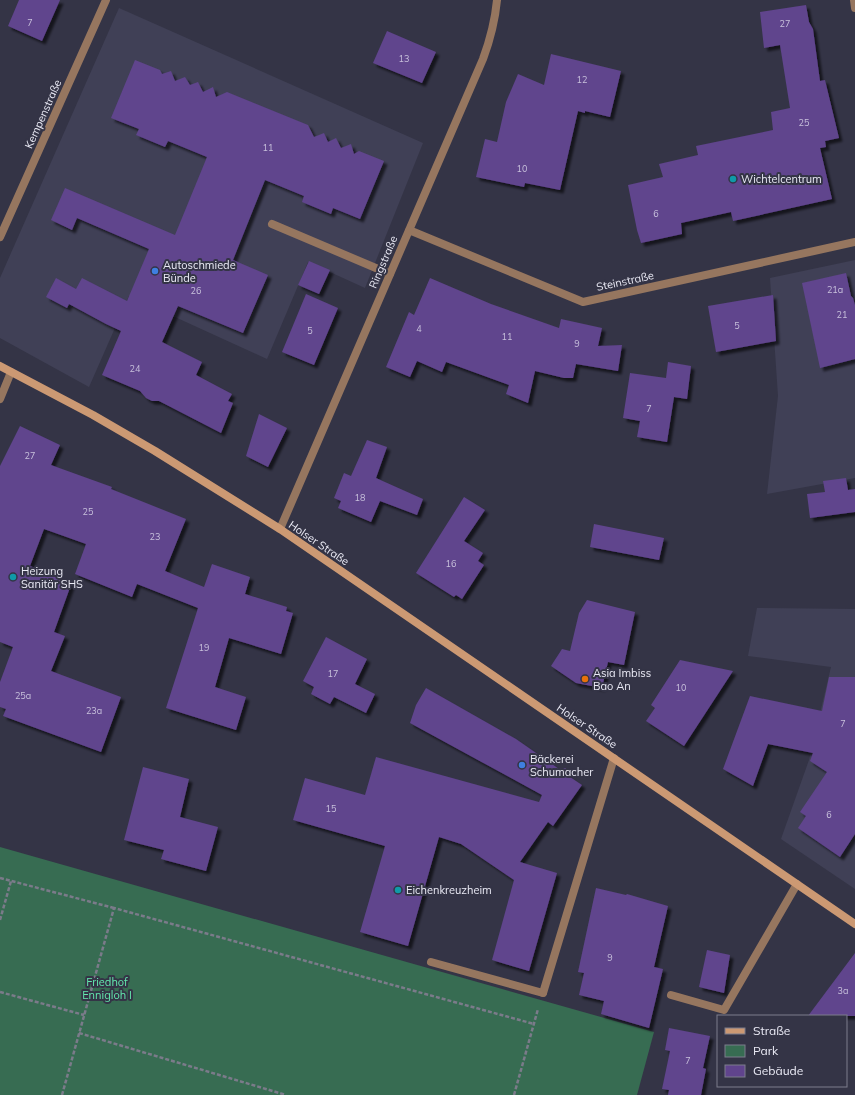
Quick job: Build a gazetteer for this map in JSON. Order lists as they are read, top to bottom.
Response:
{
  "streets": {
    "main road": ["Holser Straße"],
    "street": ["Kempenstraße", "Ringstraße", "Steinstraße"]
  },
  "crossings": [
    ["Ringstraße", "Steinstraße"],
    ["Ringstraße", "Holser Straße"]
  ],
  "parks": ["Friedhof Ennigloh I"],
  "places": [
    "Wichtelcentrum",
    "Autoschmiede Bünde",
    "Heizung Sanitär SHS",
    "Asia Imbiss Bao An",
    "Bäckerei Schumacher",
    "Eichenkreuzheim"
  ],
  "house_numbers": [
    "7",
    "27",
    "13",
    "12",
    "25",
    "11",
    "10",
    "6",
    "21a",
    "26",
    "21",
    "5",
    "4",
    "5",
    "11",
    "9",
    "24",
    "7",
    "27",
    "18",
    "25",
    "23",
    "16",
    "19",
    "17",
    "10",
    "25a",
    "23a",
    "7",
    "15",
    "6",
    "9",
    "3a",
    "7"
  ],
  "legend": ["Straße", "Park", "Gebäude"]
}
